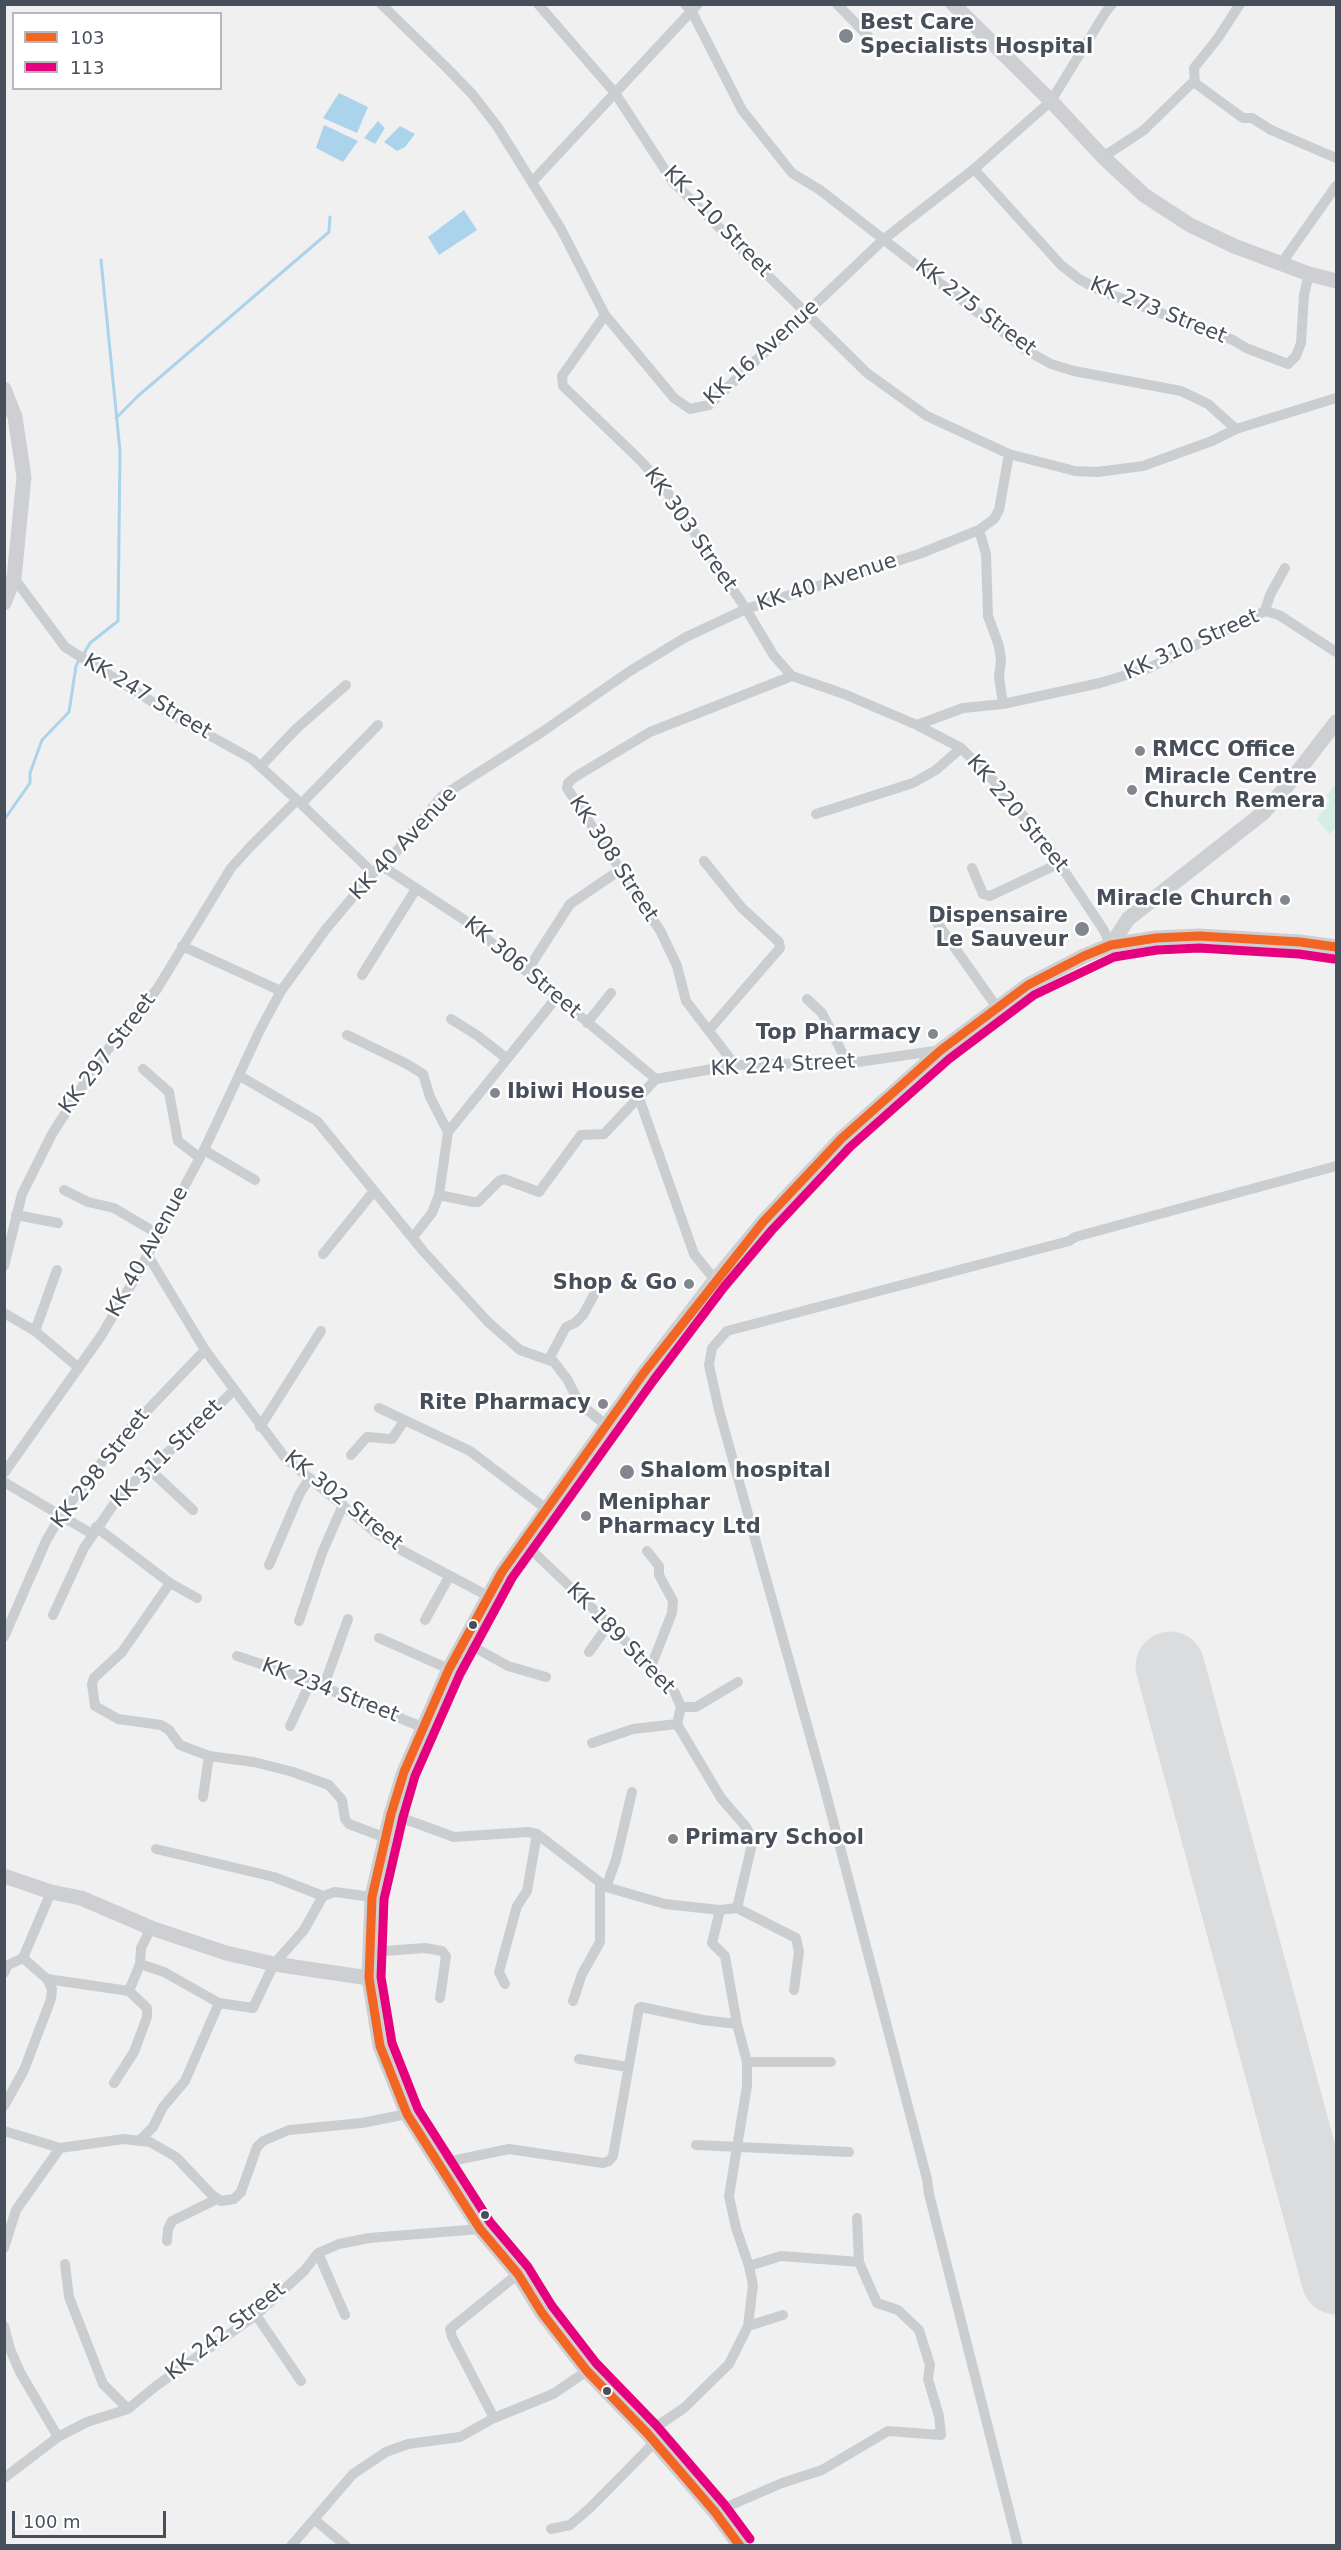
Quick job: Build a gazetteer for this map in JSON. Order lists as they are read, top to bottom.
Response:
{
  "streets": {
    "street": [
      "KK 210 Street",
      "KK 275 Street",
      "KK 273 Street",
      "KK 16 Avenue",
      "KK 303 Street",
      "KK 40 Avenue",
      "KK 310 Street",
      "KK 247 Street",
      "KK 220 Street",
      "KK 308 Street",
      "KK 306 Street",
      "KK 297 Street",
      "KK 224 Street",
      "KK 311 Street",
      "KK 298 Street",
      "KK 302 Street",
      "KK 189 Street",
      "KK 234 Street",
      "KK 242 Street"
    ]
  },
  "crossings": [
    ["KK 210 Street", "KK 275 Street"],
    ["KK 210 Street", "KK 16 Avenue"],
    ["KK 210 Street", "KK 40 Avenue"],
    ["KK 275 Street", "KK 16 Avenue"],
    ["KK 273 Street", "KK 16 Avenue"],
    ["KK 16 Avenue", "KK 303 Street"],
    ["KK 303 Street", "KK 40 Avenue"],
    ["KK 40 Avenue", "KK 247 Street"],
    ["KK 40 Avenue", "KK 306 Street"],
    ["KK 40 Avenue", "KK 302 Street"],
    ["KK 310 Street", "KK 220 Street"],
    ["KK 247 Street", "KK 306 Street"],
    ["KK 247 Street", "KK 297 Street"],
    ["KK 220 Street", "KK 308 Street"],
    ["KK 308 Street", "KK 224 Street"],
    ["KK 306 Street", "KK 224 Street"],
    ["KK 311 Street", "KK 302 Street"],
    ["KK 298 Street", "KK 302 Street"]
  ],
  "places": [
    "Best Care Specialists Hospital",
    "RMCC Office",
    "Miracle Centre Church Remera",
    "Miracle Church",
    "Dispensaire Le Sauveur",
    "Top Pharmacy",
    "Ibiwi House",
    "Shop & Go",
    "Rite Pharmacy",
    "Shalom hospital",
    "Meniphar Pharmacy Ltd",
    "Primary School"
  ],
  "lines": ["transit line 103", "transit line 113"],
  "legend": ["103", "113"],
  "scale_bar": "100 m"
}
